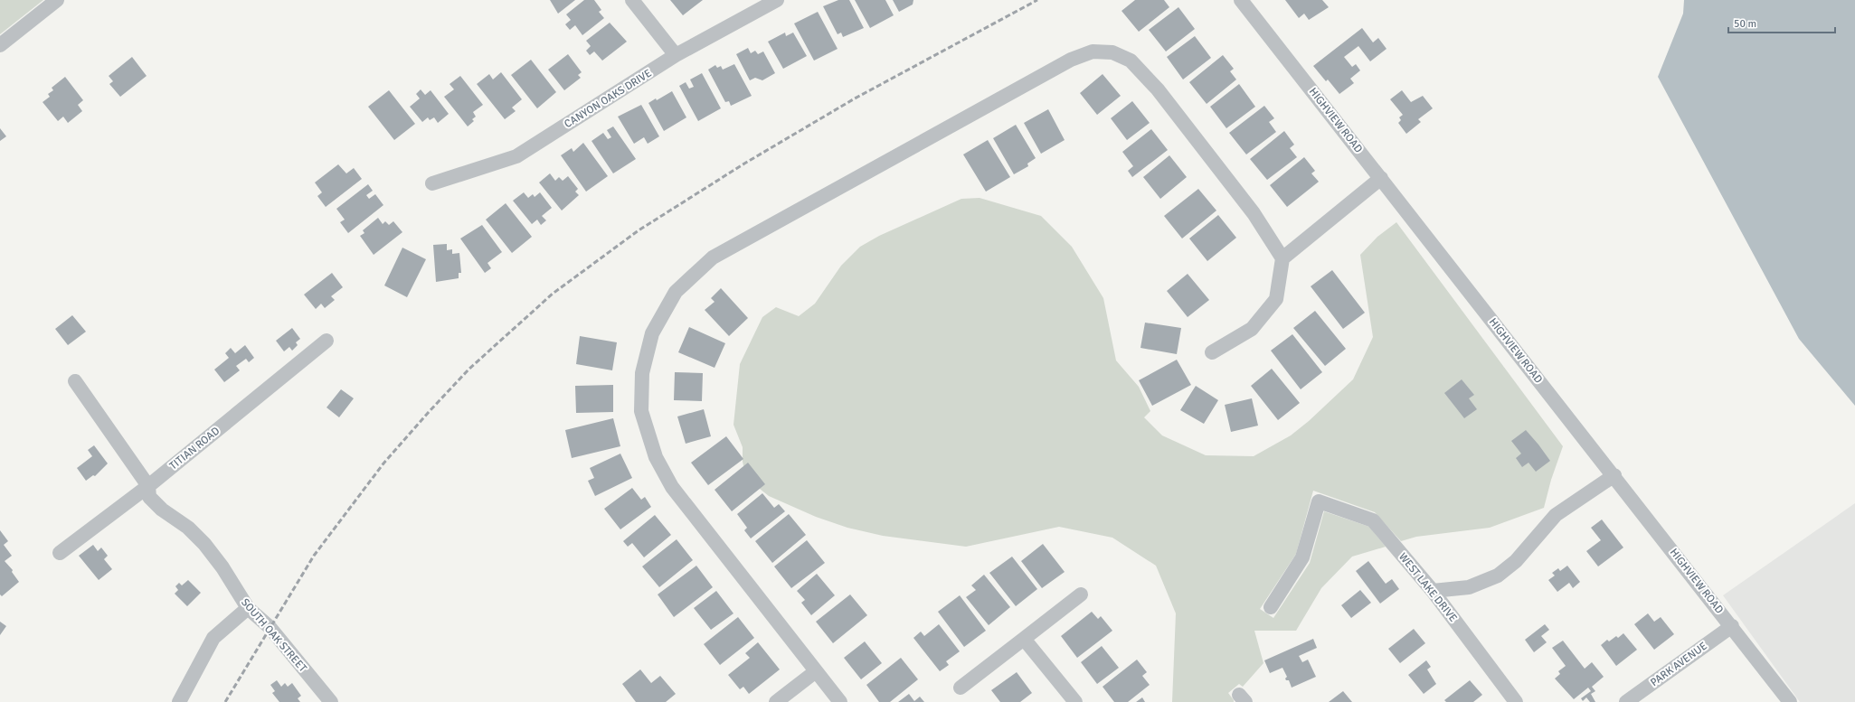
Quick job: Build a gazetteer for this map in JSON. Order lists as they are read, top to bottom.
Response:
{
  "streets": {
    "street": [
      "CANYON OAKS DRIVE",
      "HIGHVIEW ROAD",
      "TITIAN ROAD",
      "WEST LAKE DRIVE",
      "SOUTH OAK STREET",
      "PARK AVENUE"
    ]
  },
  "crossings": [
    ["HIGHVIEW ROAD", "PARK AVENUE"],
    ["TITIAN ROAD", "SOUTH OAK STREET"]
  ],
  "scale_bar": "50 m"
}
